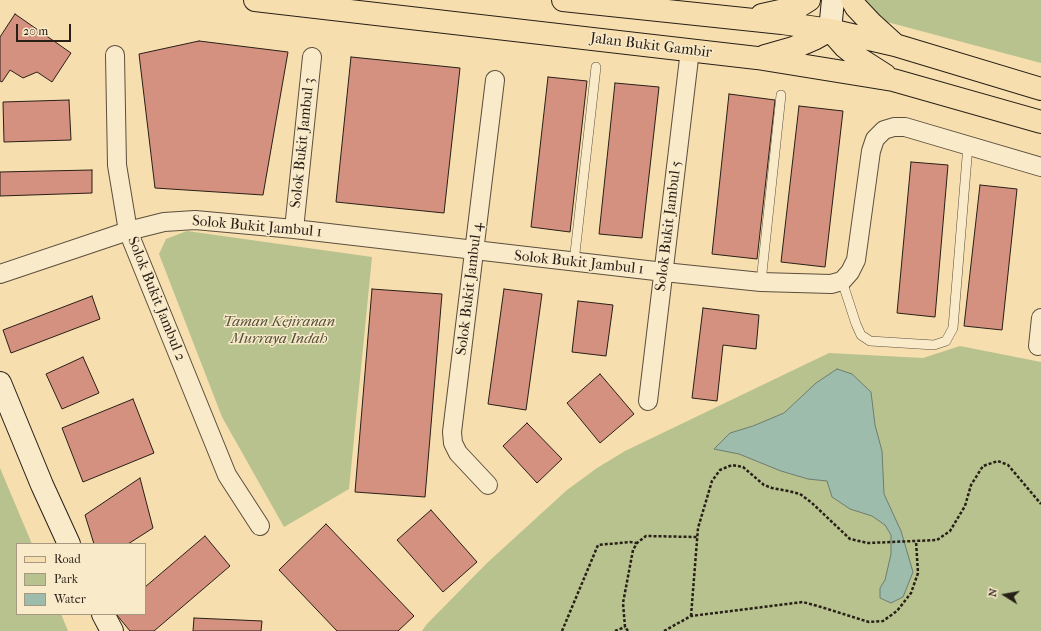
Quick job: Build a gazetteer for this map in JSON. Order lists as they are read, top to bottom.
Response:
{
  "streets": {
    "main road": ["Jalan Bukit Gambir"],
    "street": [
      "Solok Bukit Jambul 3",
      "Solok Bukit Jambul 5",
      "Solok Bukit Jambul 1",
      "Solok Bukit Jambul 4",
      "Solok Bukit Jambul 2"
    ]
  },
  "crossings": [
    ["Jalan Bukit Gambir", "Solok Bukit Jambul 5"],
    ["Solok Bukit Jambul 3", "Solok Bukit Jambul 1"],
    ["Solok Bukit Jambul 5", "Solok Bukit Jambul 1"],
    ["Solok Bukit Jambul 1", "Solok Bukit Jambul 4"],
    ["Solok Bukit Jambul 1", "Solok Bukit Jambul 2"]
  ],
  "parks": ["Taman Kejiranan Murraya Indah"],
  "legend": ["Road", "Park", "Water"],
  "scale_bar": "20 m",
  "north": "left"
}
